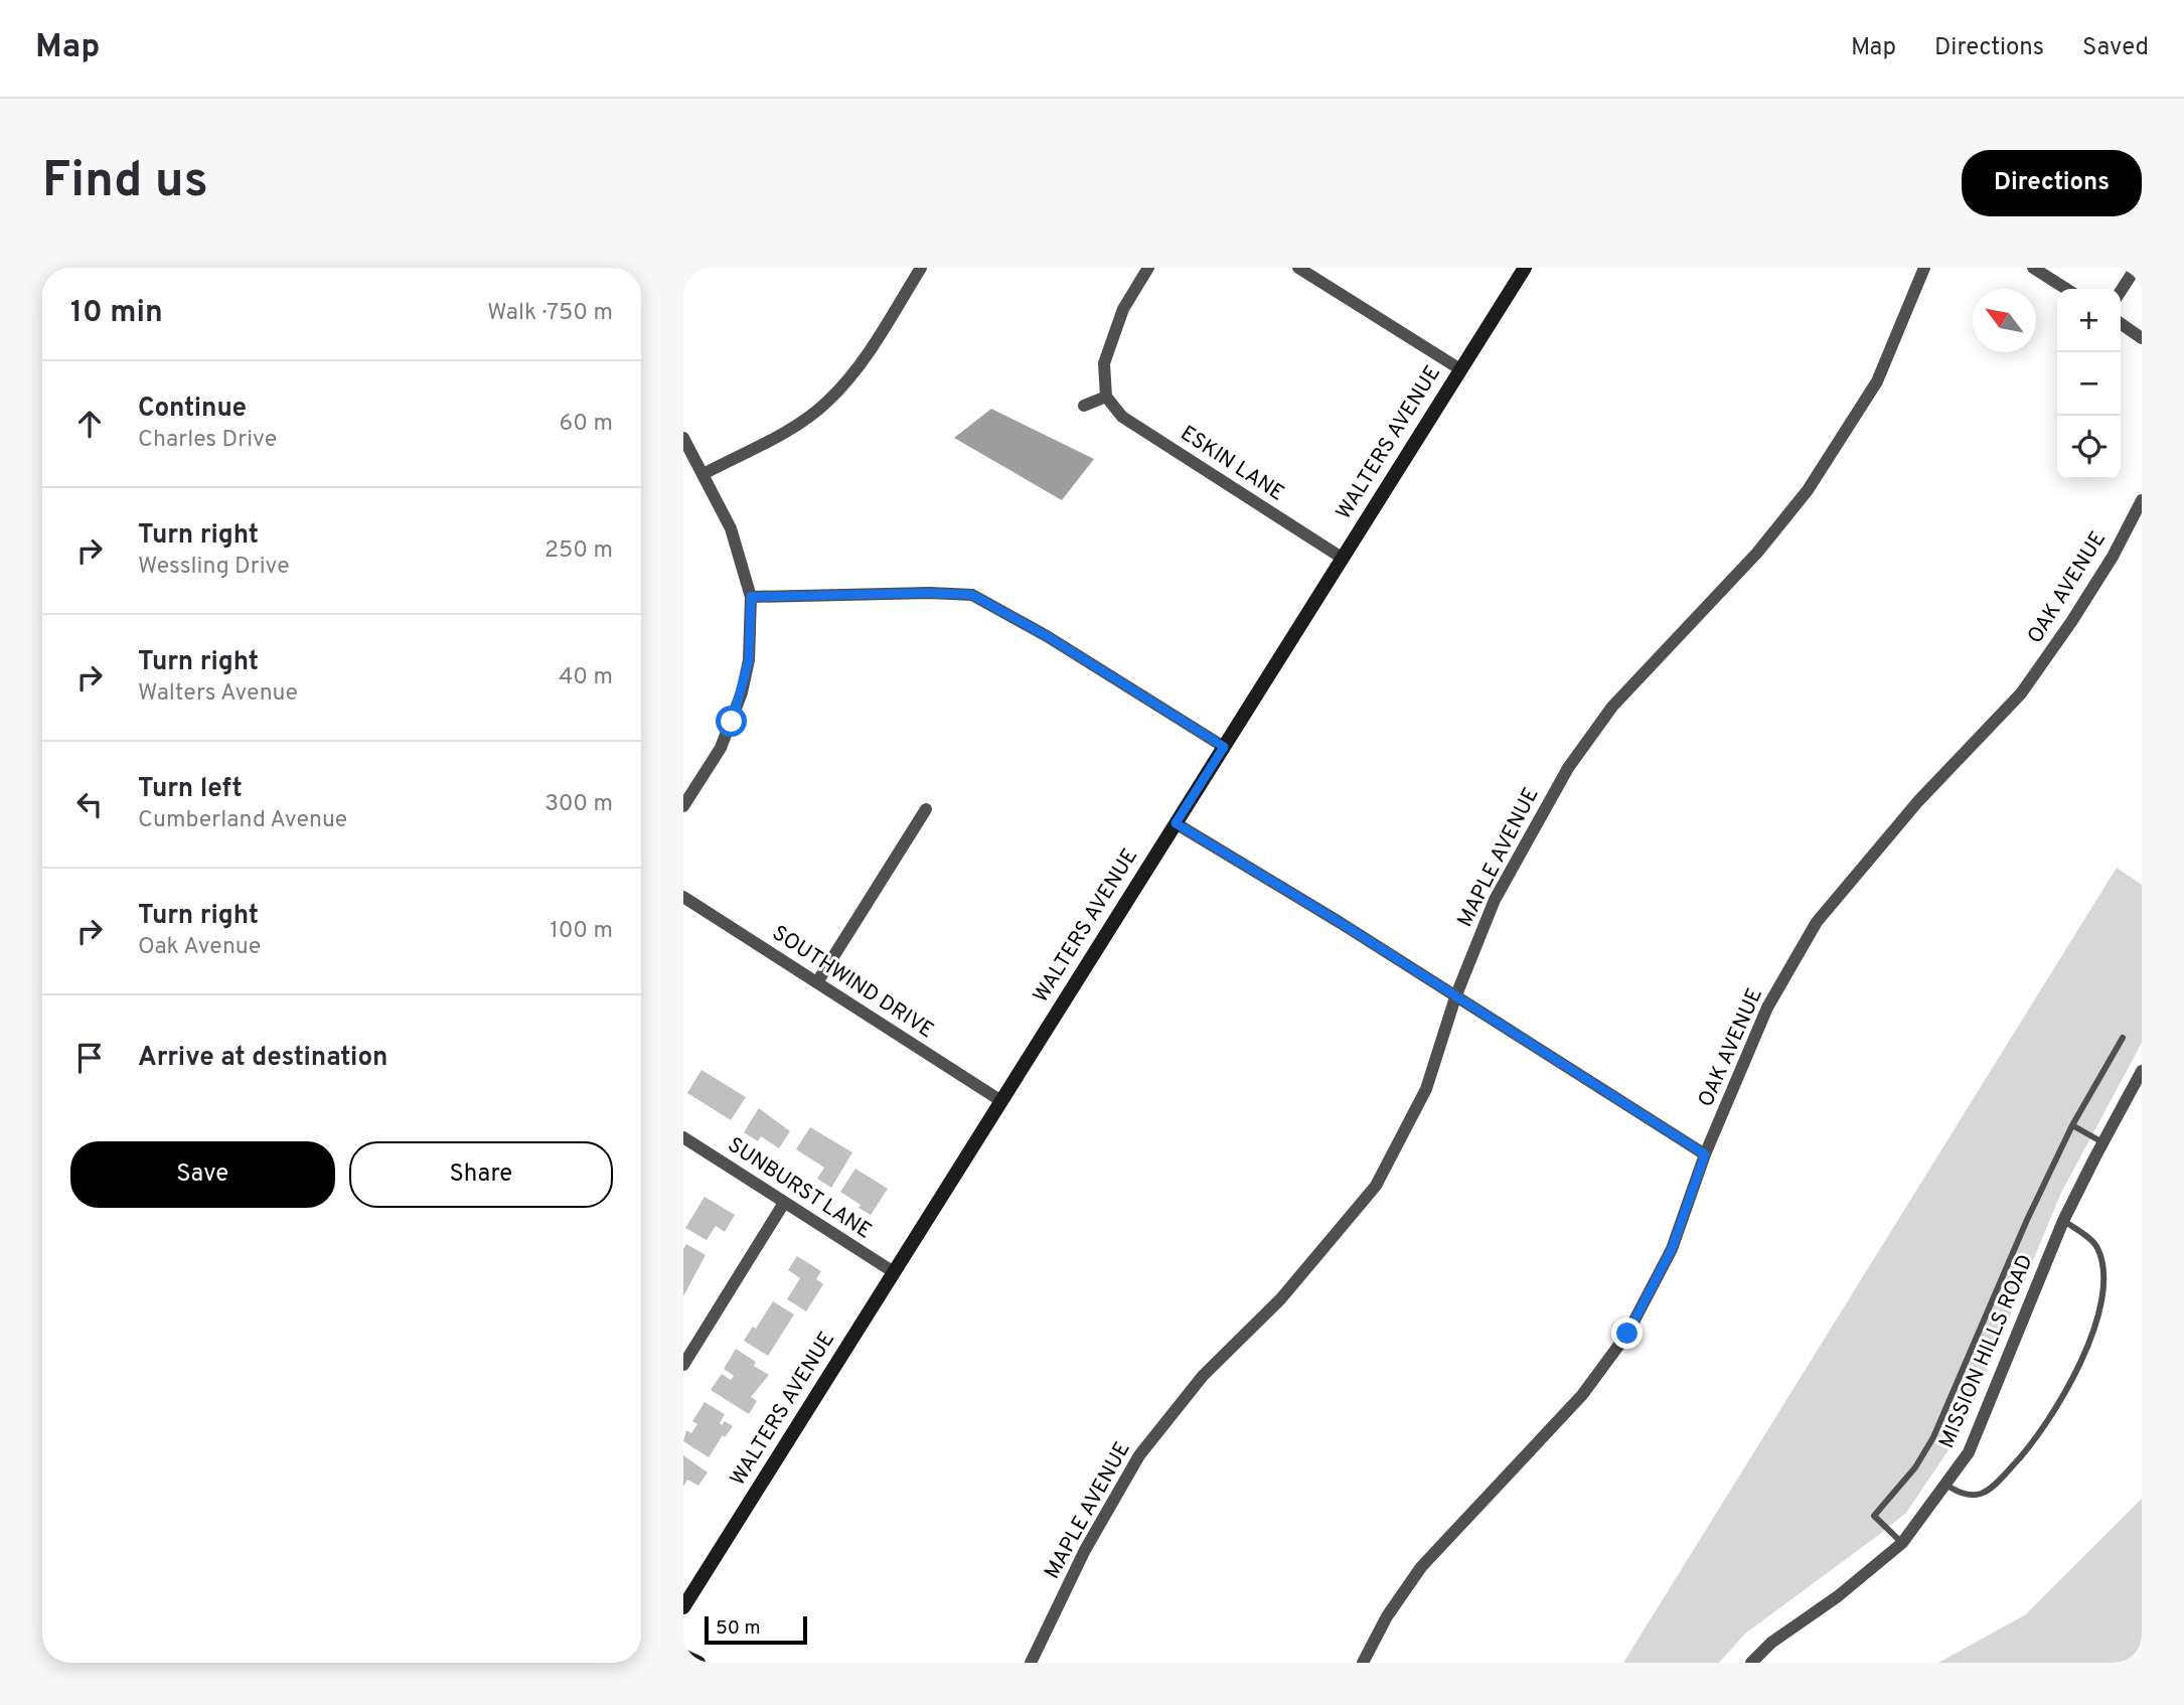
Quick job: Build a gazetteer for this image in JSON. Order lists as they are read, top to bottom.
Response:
{
  "streets": {
    "main road": ["WALTERS AVENUE"],
    "street": [
      "ESKIN LANE",
      "OAK AVENUE",
      "MAPLE AVENUE",
      "SOUTHWIND DRIVE",
      "SUNBURST LANE",
      "MISSION HILLS ROAD"
    ]
  },
  "crossings": [
    ["WALTERS AVENUE", "ESKIN LANE"],
    ["WALTERS AVENUE", "SOUTHWIND DRIVE"],
    ["WALTERS AVENUE", "SUNBURST LANE"]
  ],
  "scale_bar": "50 m",
  "north": "top left",
  "page": {
    "header": "Map",
    "nav": ["Map", "Directions", "Saved"],
    "buttons": [
      "Directions",
      ["Save", "Share"]
    ],
    "title": "Find us",
    "heading": ["10 min", "Walk · 750 m"],
    "map_buttons": ["+", "−"],
    "list": [
      ["Continue", "Charles Drive", "60 m"],
      ["Turn right", "Wessling Drive", "250 m"],
      ["Turn right", "Walters Avenue", "40 m"],
      ["Turn left", "Cumberland Avenue", "300 m"],
      ["Turn right", "Oak Avenue", "100 m"],
      "Arrive at destination"
    ],
    "scale": "50 m"
  }
}
